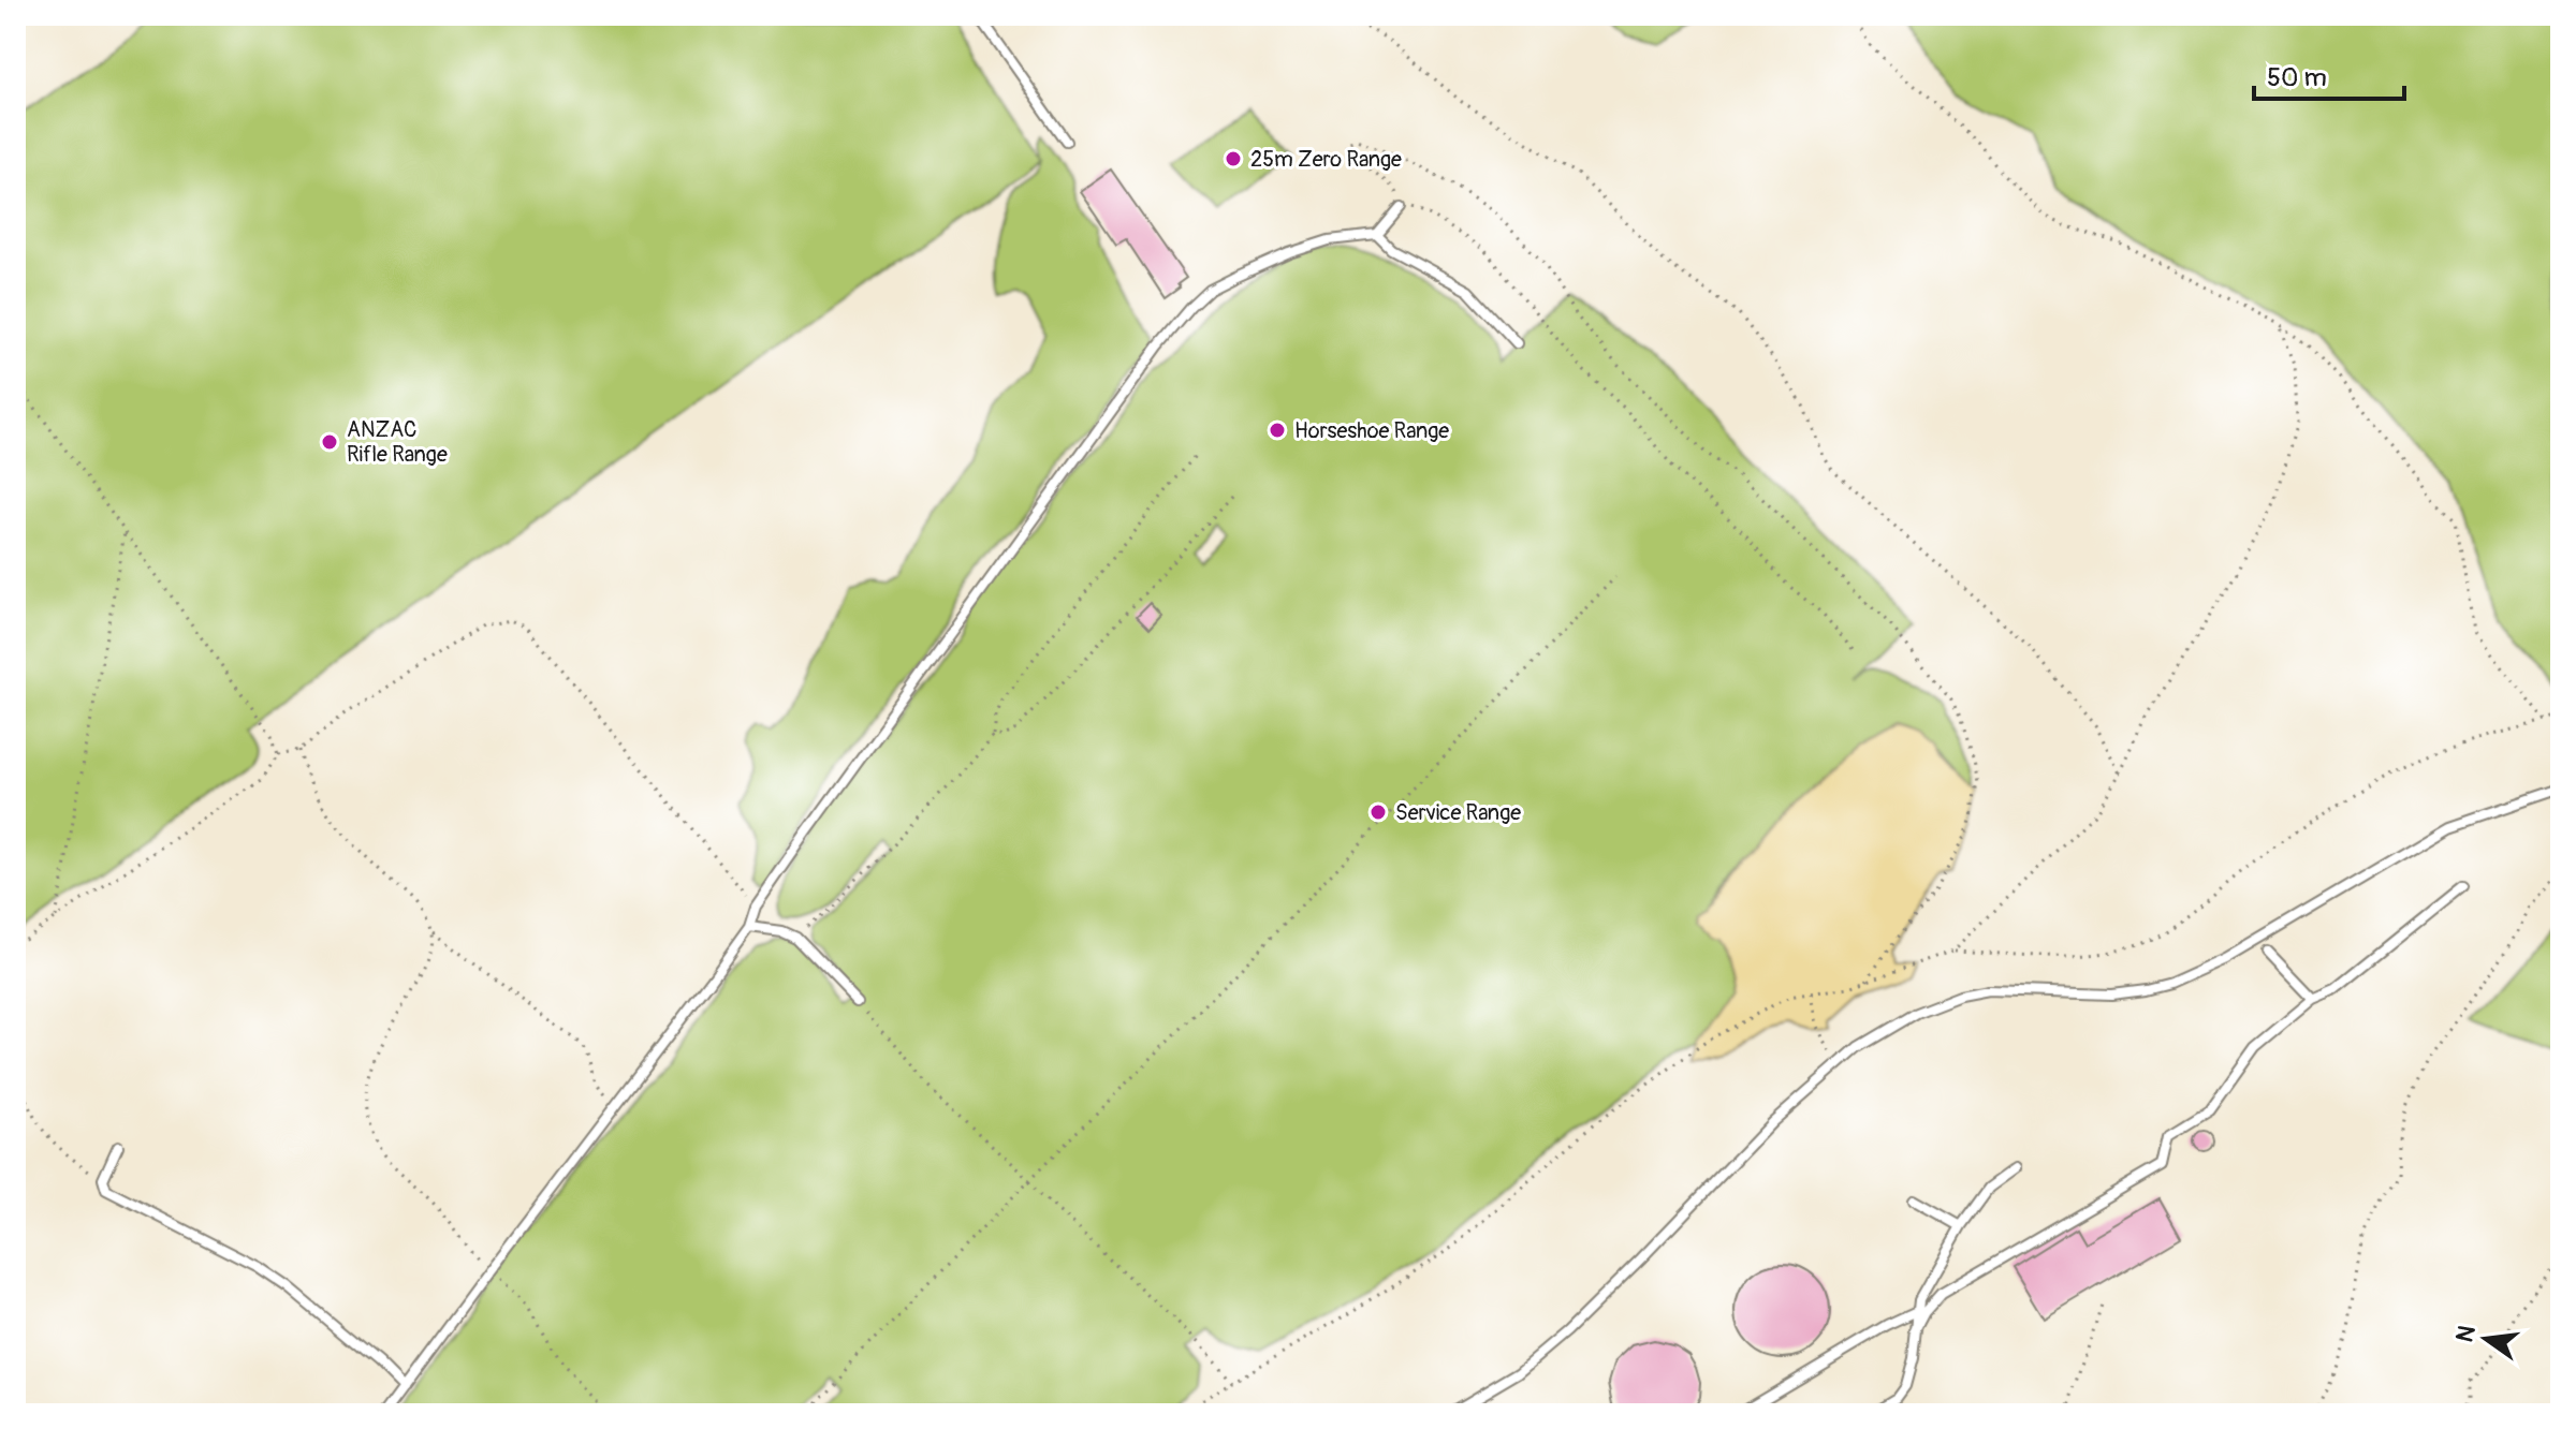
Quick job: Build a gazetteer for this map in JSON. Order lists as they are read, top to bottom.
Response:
{
  "places": [
    "25m Zero Range",
    "Horseshoe Range",
    "ANZAC Rifle Range",
    "Service Range"
  ],
  "scale_bar": "50 m",
  "north": "left"
}
